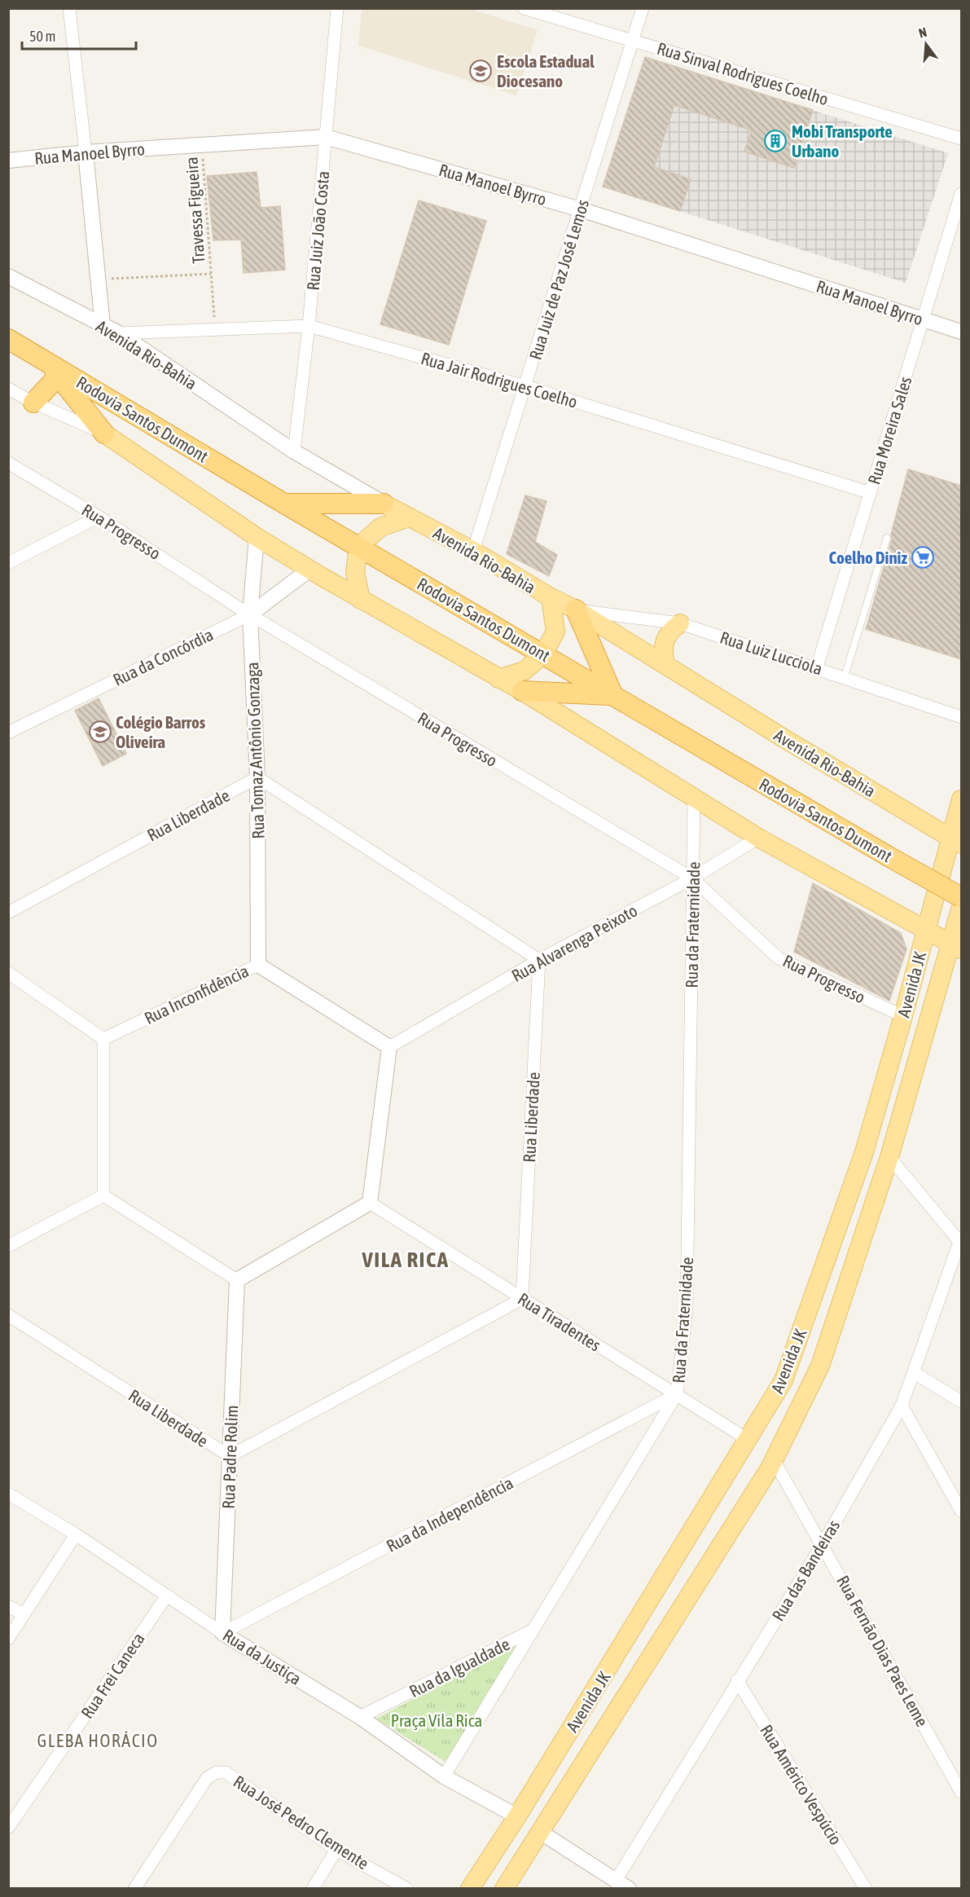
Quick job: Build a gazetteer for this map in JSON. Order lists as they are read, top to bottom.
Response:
{
  "streets": {
    "highway": ["Rodovia Santos Dumont"],
    "main road": ["Avenida Rio-Bahia", "Avenida JK"],
    "street": [
      "Rua Sinval Rodrigues Coelho",
      "Rua Manoel Byrro",
      "Rua Juiz João Costa",
      "Rua Juiz de Paz José Lemos",
      "Rua Jair Rodrigues Coelho",
      "Rua Moreira Sales",
      "Rua Progresso",
      "Rua Luiz Lucciola",
      "Rua da Concórdia",
      "Rua Tomaz Antônio Gonzaga",
      "Rua Liberdade",
      "Rua da Fraternidade",
      "Rua Alvarenga Peixoto",
      "Rua Inconfidência",
      "Rua Tiradentes",
      "Rua Padre Rolim",
      "Rua da Independência",
      "Rua das Bandeiras",
      "Rua Fernão Dias Paes Leme",
      "Rua da Justiça",
      "Rua da Igualdade",
      "Rua Frei Caneca",
      "Rua Américo Vespúcio",
      "Rua José Pedro Clemente"
    ],
    "path": ["Travessa Figueira"]
  },
  "crossings": [
    ["Rua Sinval Rodrigues Coelho", "Rua Juiz de Paz José Lemos"],
    ["Rua Manoel Byrro", "Travessa Figueira"],
    ["Rua Manoel Byrro", "Rua Juiz João Costa"],
    ["Rua Manoel Byrro", "Rua Juiz de Paz José Lemos"],
    ["Rua Manoel Byrro", "Rua Moreira Sales"],
    ["Travessa Figueira", "Rua Jair Rodrigues Coelho"],
    ["Rua Juiz João Costa", "Avenida Rio-Bahia"],
    ["Rua Juiz João Costa", "Rua Jair Rodrigues Coelho"],
    ["Rua Juiz de Paz José Lemos", "Avenida Rio-Bahia"],
    ["Rua Juiz de Paz José Lemos", "Rua Jair Rodrigues Coelho"],
    ["Avenida Rio-Bahia", "Rua Jair Rodrigues Coelho"],
    ["Avenida Rio-Bahia", "Rua Luiz Lucciola"],
    ["Avenida Rio-Bahia", "Avenida JK"],
    ["Rua Jair Rodrigues Coelho", "Rua Moreira Sales"],
    ["Rua Moreira Sales", "Rua Luiz Lucciola"],
    ["Rua Progresso", "Rua da Concórdia"],
    ["Rua Progresso", "Rua Tomaz Antônio Gonzaga"],
    ["Rua Progresso", "Rua da Fraternidade"],
    ["Rua Progresso", "Rua Alvarenga Peixoto"],
    ["Rua Progresso", "Avenida JK"],
    ["Rua da Concórdia", "Rua Tomaz Antônio Gonzaga"],
    ["Rua Tomaz Antônio Gonzaga", "Rua Liberdade"],
    ["Rua Tomaz Antônio Gonzaga", "Rua Inconfidência"],
    ["Rua Liberdade", "Rua Alvarenga Peixoto"],
    ["Rua Liberdade", "Rua Tiradentes"],
    ["Rua Liberdade", "Rua Padre Rolim"],
    ["Rua da Fraternidade", "Rua Alvarenga Peixoto"],
    ["Rua da Fraternidade", "Rua Tiradentes"],
    ["Rua da Fraternidade", "Rua da Independência"],
    ["Rua da Fraternidade", "Rua da Justiça"],
    ["Rua da Fraternidade", "Rua da Igualdade"],
    ["Rua Alvarenga Peixoto", "Rua Inconfidência"],
    ["Avenida JK", "Rua Tiradentes"],
    ["Avenida JK", "Rua Fernão Dias Paes Leme"],
    ["Avenida JK", "Rua da Justiça"],
    ["Rua Tiradentes", "Rua da Independência"],
    ["Rua Padre Rolim", "Rua da Independência"],
    ["Rua Padre Rolim", "Rua da Justiça"],
    ["Rua da Independência", "Rua da Justiça"],
    ["Rua das Bandeiras", "Rua Fernão Dias Paes Leme"],
    ["Rua das Bandeiras", "Rua Américo Vespúcio"],
    ["Rua da Justiça", "Rua da Igualdade"],
    ["Rua da Justiça", "Rua Frei Caneca"]
  ],
  "districts": ["VILA RICA", "GLEBA HORÁCIO"],
  "parks": ["Praça Vila Rica"],
  "places": {
    "school or university": ["Escola Estadual Diocesano", "Colégio Barros Oliveira"],
    "building": ["Mobi Transporte Urbano"],
    "supermarket": ["Coelho Diniz"]
  },
  "scale_bar": "50 m",
  "north": "top"
}
